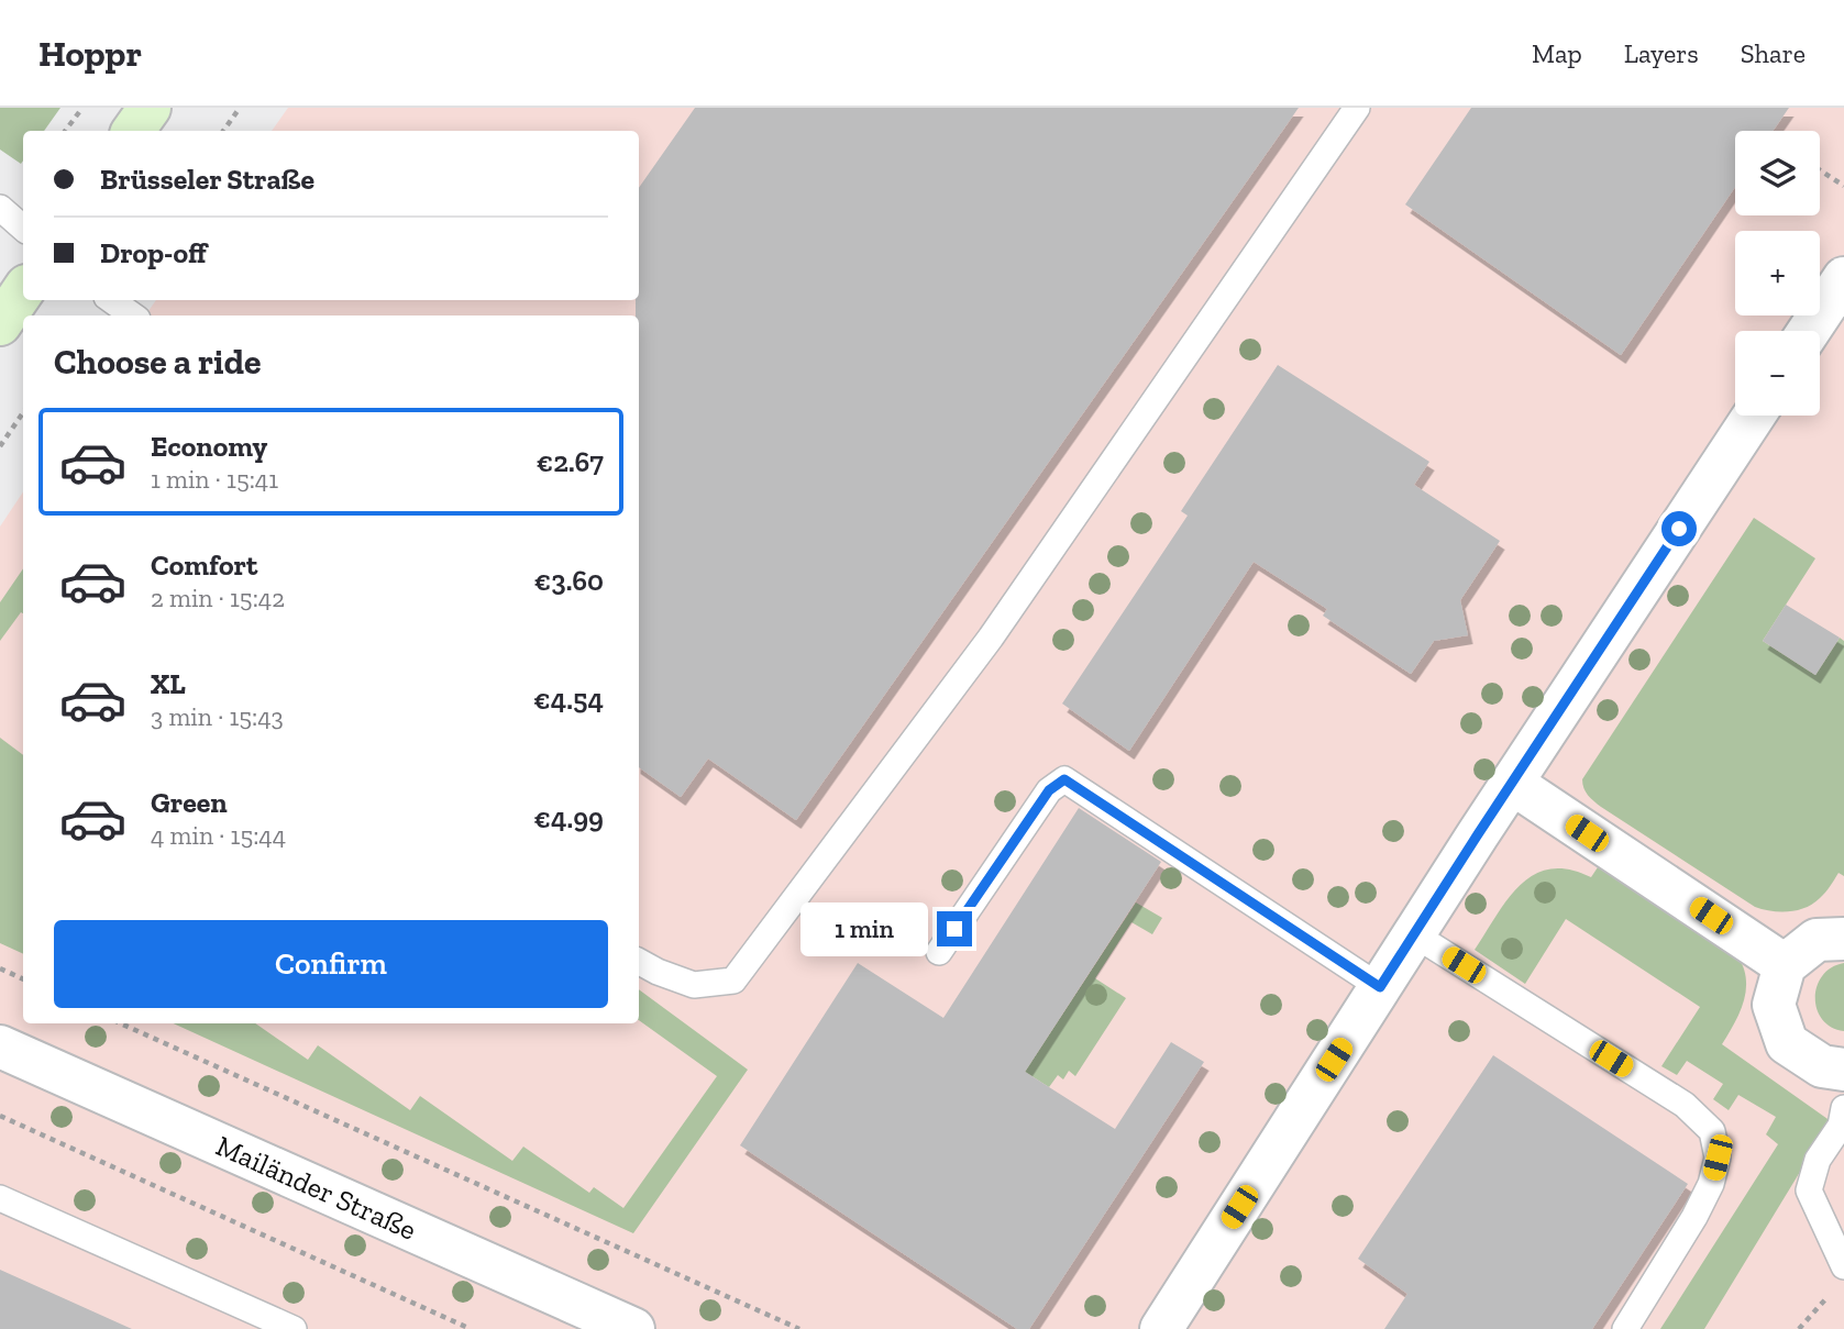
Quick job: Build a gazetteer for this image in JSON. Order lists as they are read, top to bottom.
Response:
{
  "streets": {
    "street": ["Mailänder Straße"]
  },
  "page": {
    "header": "Hoppr",
    "nav": ["Map", "Layers", "Share"],
    "map_buttons": ["+", "−"],
    "banner": ["Brüsseler Straße", "Drop-off"],
    "heading": "Choose a ride",
    "list": [
      {
        "name": "Economy",
        "note": "1 min · 15:41",
        "value": "€2.67"
      },
      {
        "name": "Comfort",
        "note": "2 min · 15:42",
        "value": "€3.60"
      },
      {
        "name": "XL",
        "note": "3 min · 15:43",
        "value": "€4.54"
      },
      {
        "name": "Green",
        "note": "4 min · 15:44",
        "value": "€4.99"
      }
    ],
    "bubble": "1 min",
    "buttons": "Confirm"
  }
}
